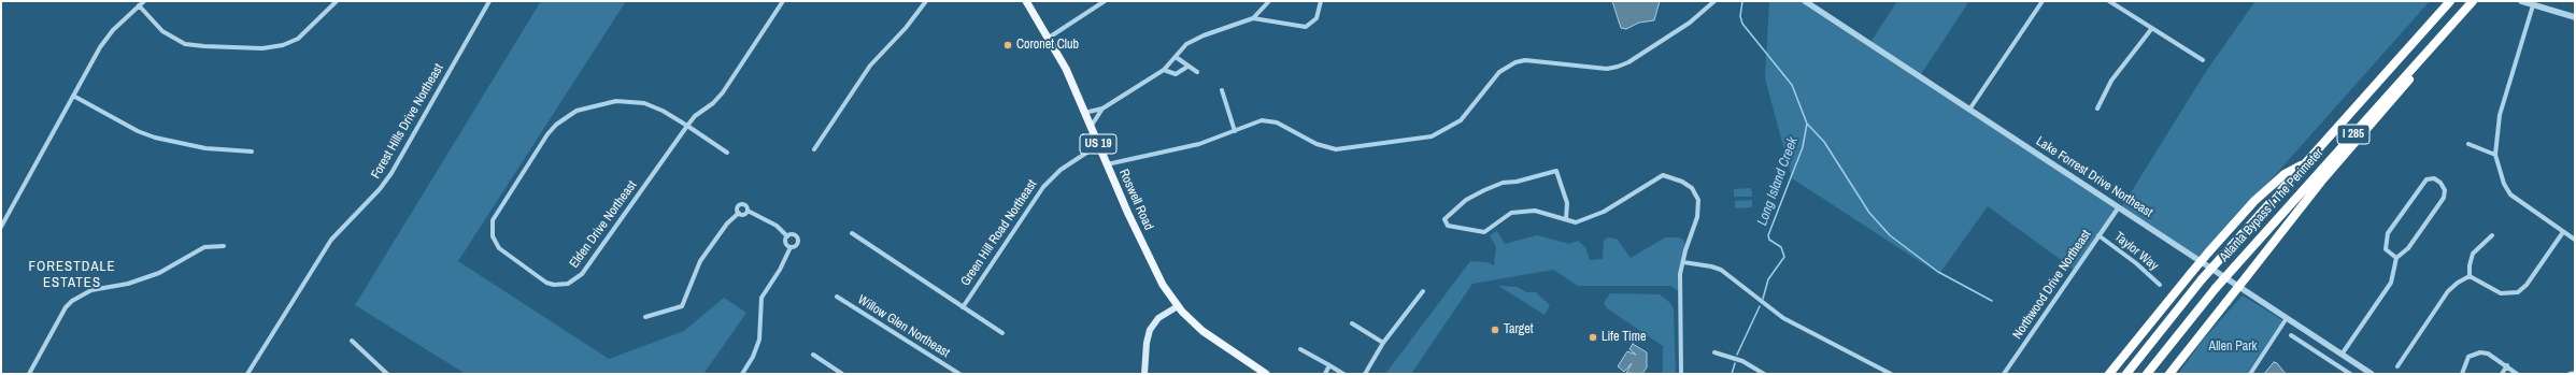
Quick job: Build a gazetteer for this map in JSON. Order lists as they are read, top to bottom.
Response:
{
  "streets": {
    "highway": ["I 285", "Atlanta Bypass / The Perimeter"],
    "main road": ["US 19", "Roswell Road"],
    "street": [
      "Forest Hills Drive Northeast",
      "Lake Forrest Drive Northeast",
      "Elden Drive Northeast",
      "Green Hill Road Northeast",
      "Taylor Way",
      "Northwood Drive Northeast",
      "Willow Glen Northeast"
    ]
  },
  "crossings": [
    ["Lake Forrest Drive Northeast", "Northwood Drive Northeast"],
    ["Roswell Road", "Green Hill Road Northeast"],
    ["Taylor Way", "Northwood Drive Northeast"]
  ],
  "districts": ["FORESTDALE ESTATES"],
  "water": ["Long Island Creek"],
  "parks": ["Allen Park"],
  "places": ["Coronet Club", "Target", "Life Time"]
}
